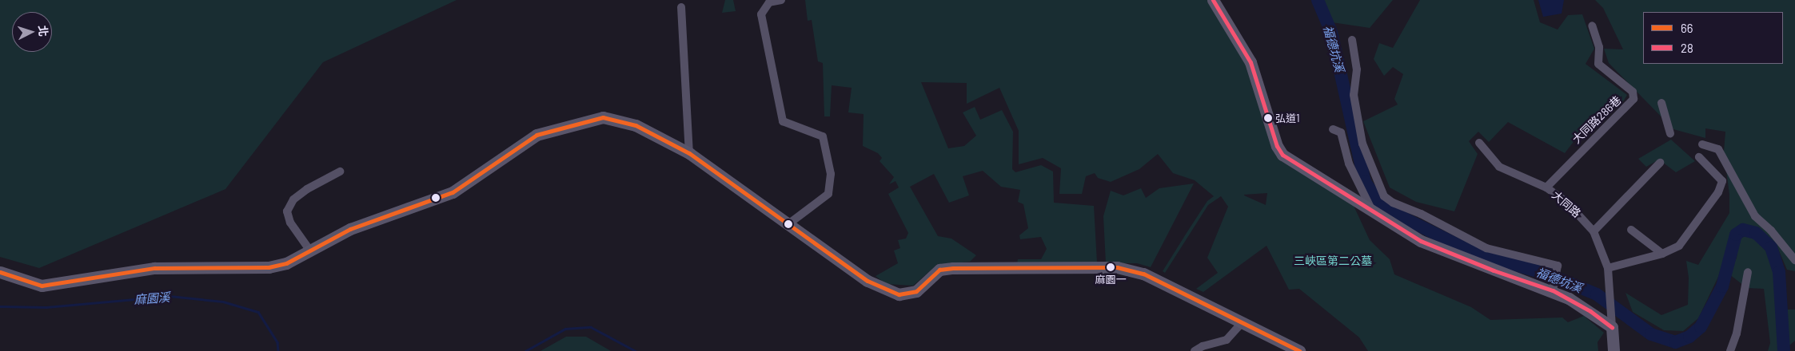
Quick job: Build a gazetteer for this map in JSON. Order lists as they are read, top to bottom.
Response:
{
  "streets": {
    "street": ["大同路286巷", "大同路"]
  },
  "crossings": [
    ["大同路286巷", "大同路"]
  ],
  "water": ["福德坑溪", "麻園溪"],
  "parks": ["三峽區第二公墓"],
  "places": ["弘道1", "麻園一"],
  "lines": ["transit line 28", "transit line 66"],
  "legend": ["66", "28"],
  "north": "right"
}
